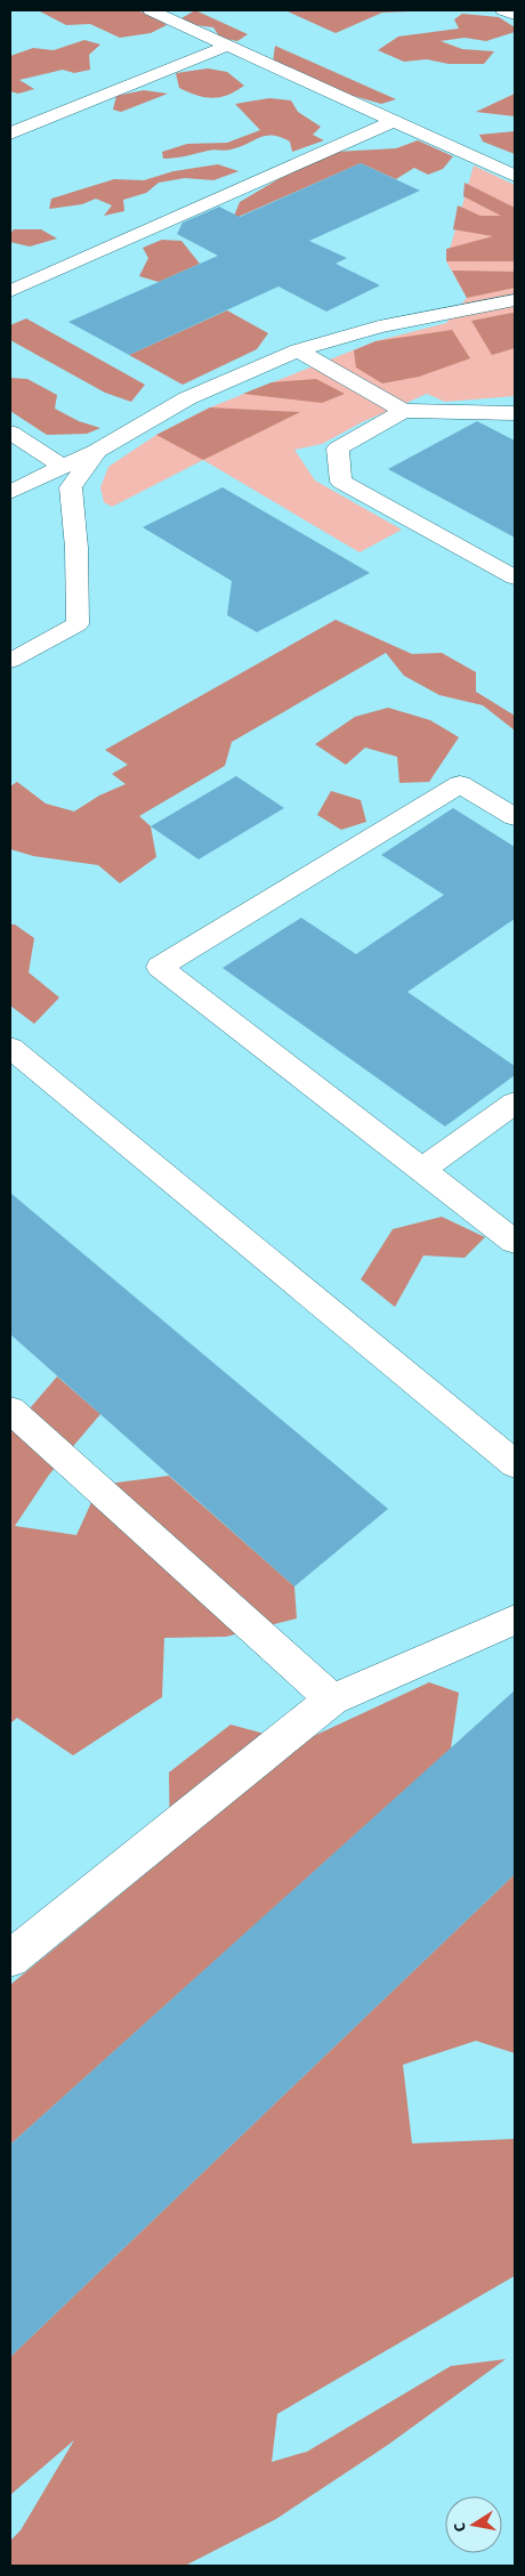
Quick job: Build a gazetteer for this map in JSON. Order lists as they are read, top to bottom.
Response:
{
  "north": "left"
}
